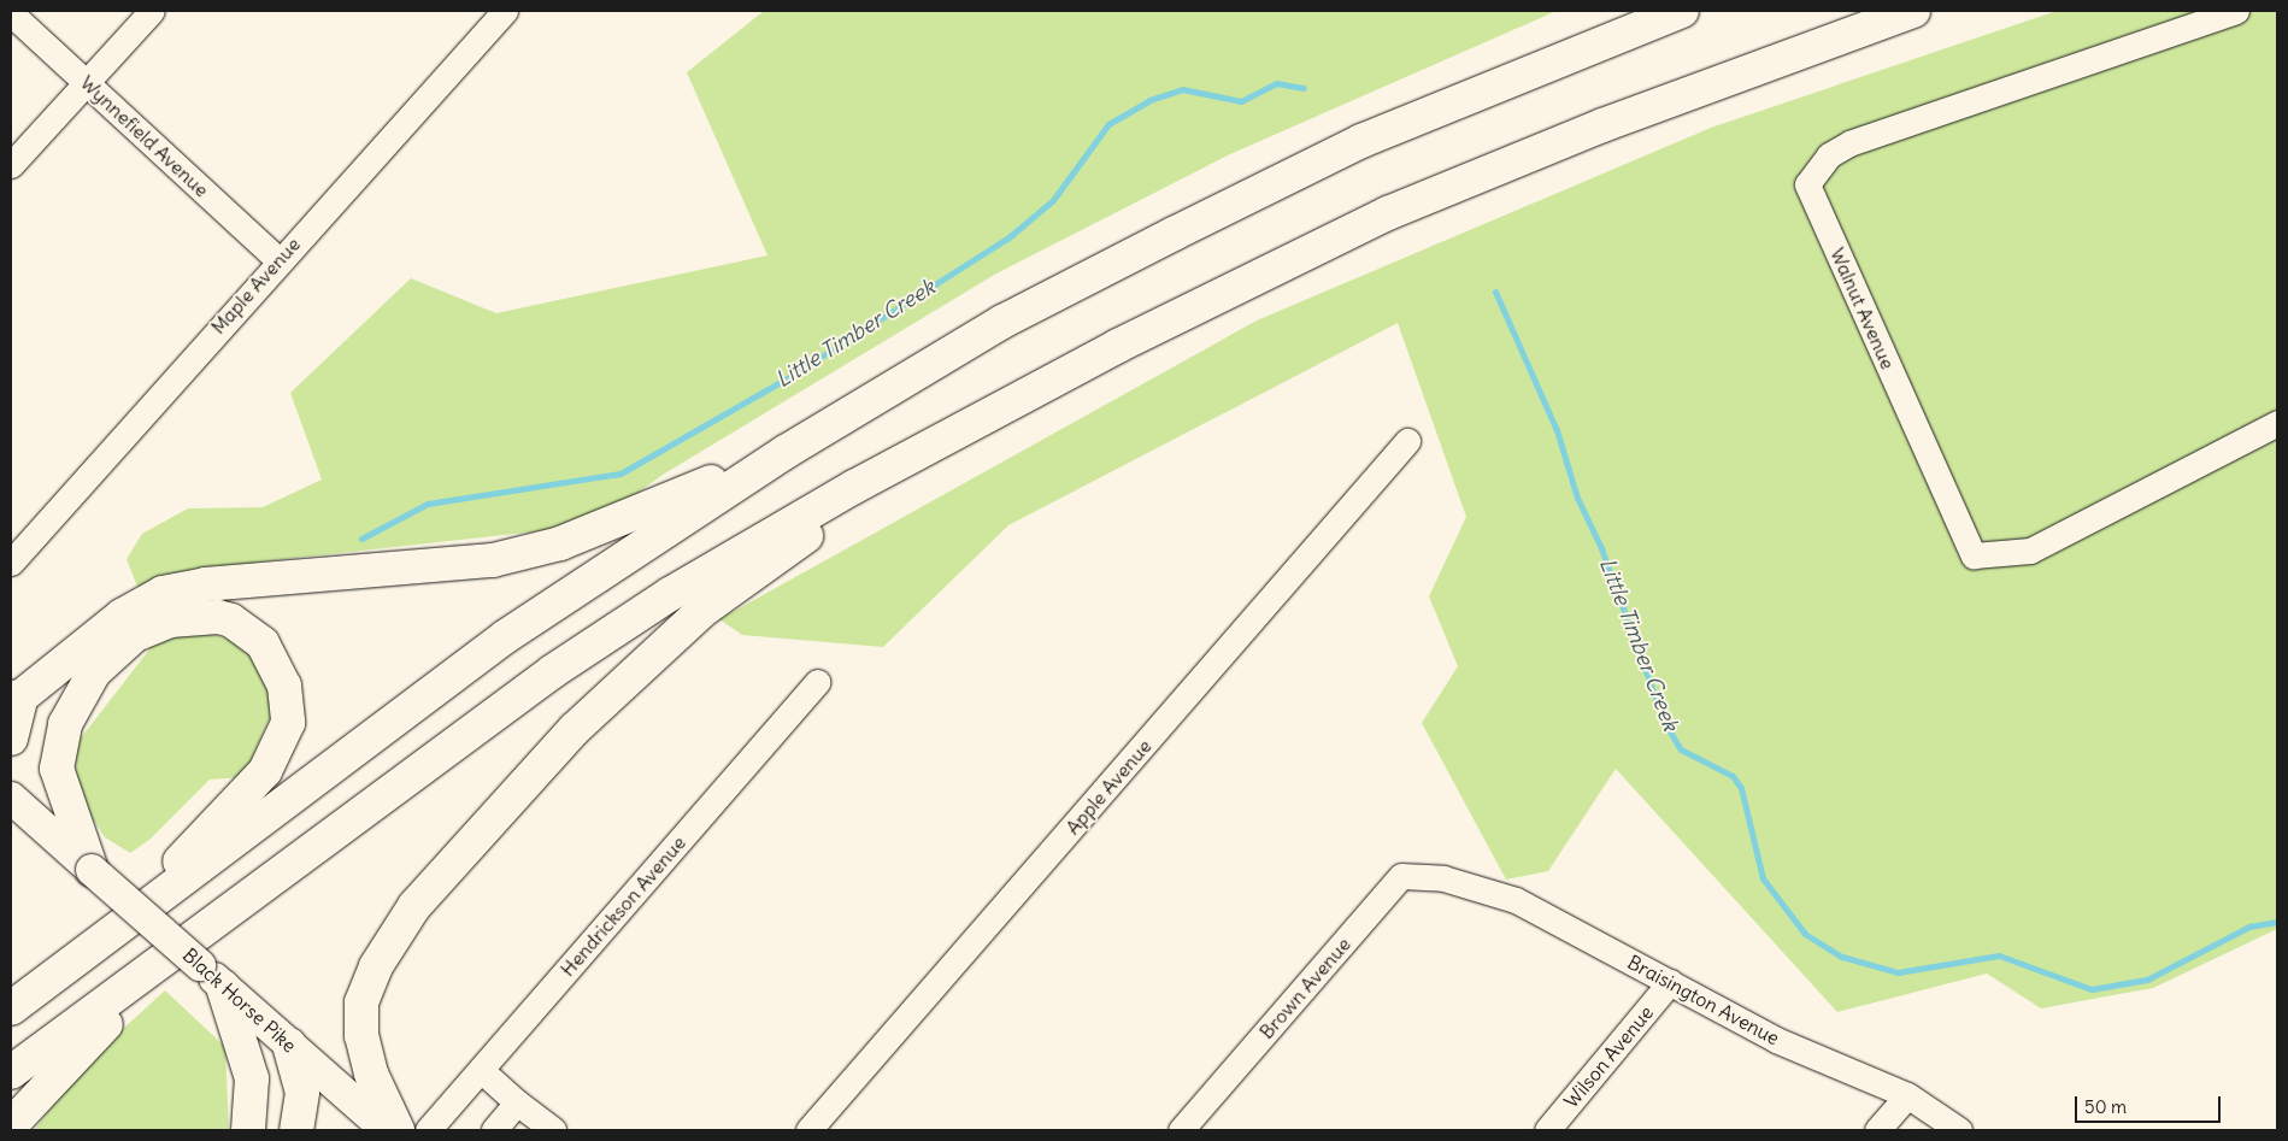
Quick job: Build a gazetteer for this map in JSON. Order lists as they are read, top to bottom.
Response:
{
  "streets": {
    "main road": ["Black Horse Pike"],
    "street": [
      "Wynnefield Avenue",
      "Maple Avenue",
      "Walnut Avenue",
      "Apple Avenue",
      "Hendrickson Avenue",
      "Brown Avenue",
      "Braisington Avenue",
      "Wilson Avenue"
    ]
  },
  "crossings": [
    ["Wynnefield Avenue", "Maple Avenue"],
    ["Brown Avenue", "Braisington Avenue"],
    ["Braisington Avenue", "Wilson Avenue"]
  ],
  "water": ["Little Timber Creek"],
  "scale_bar": "50 m"
}
